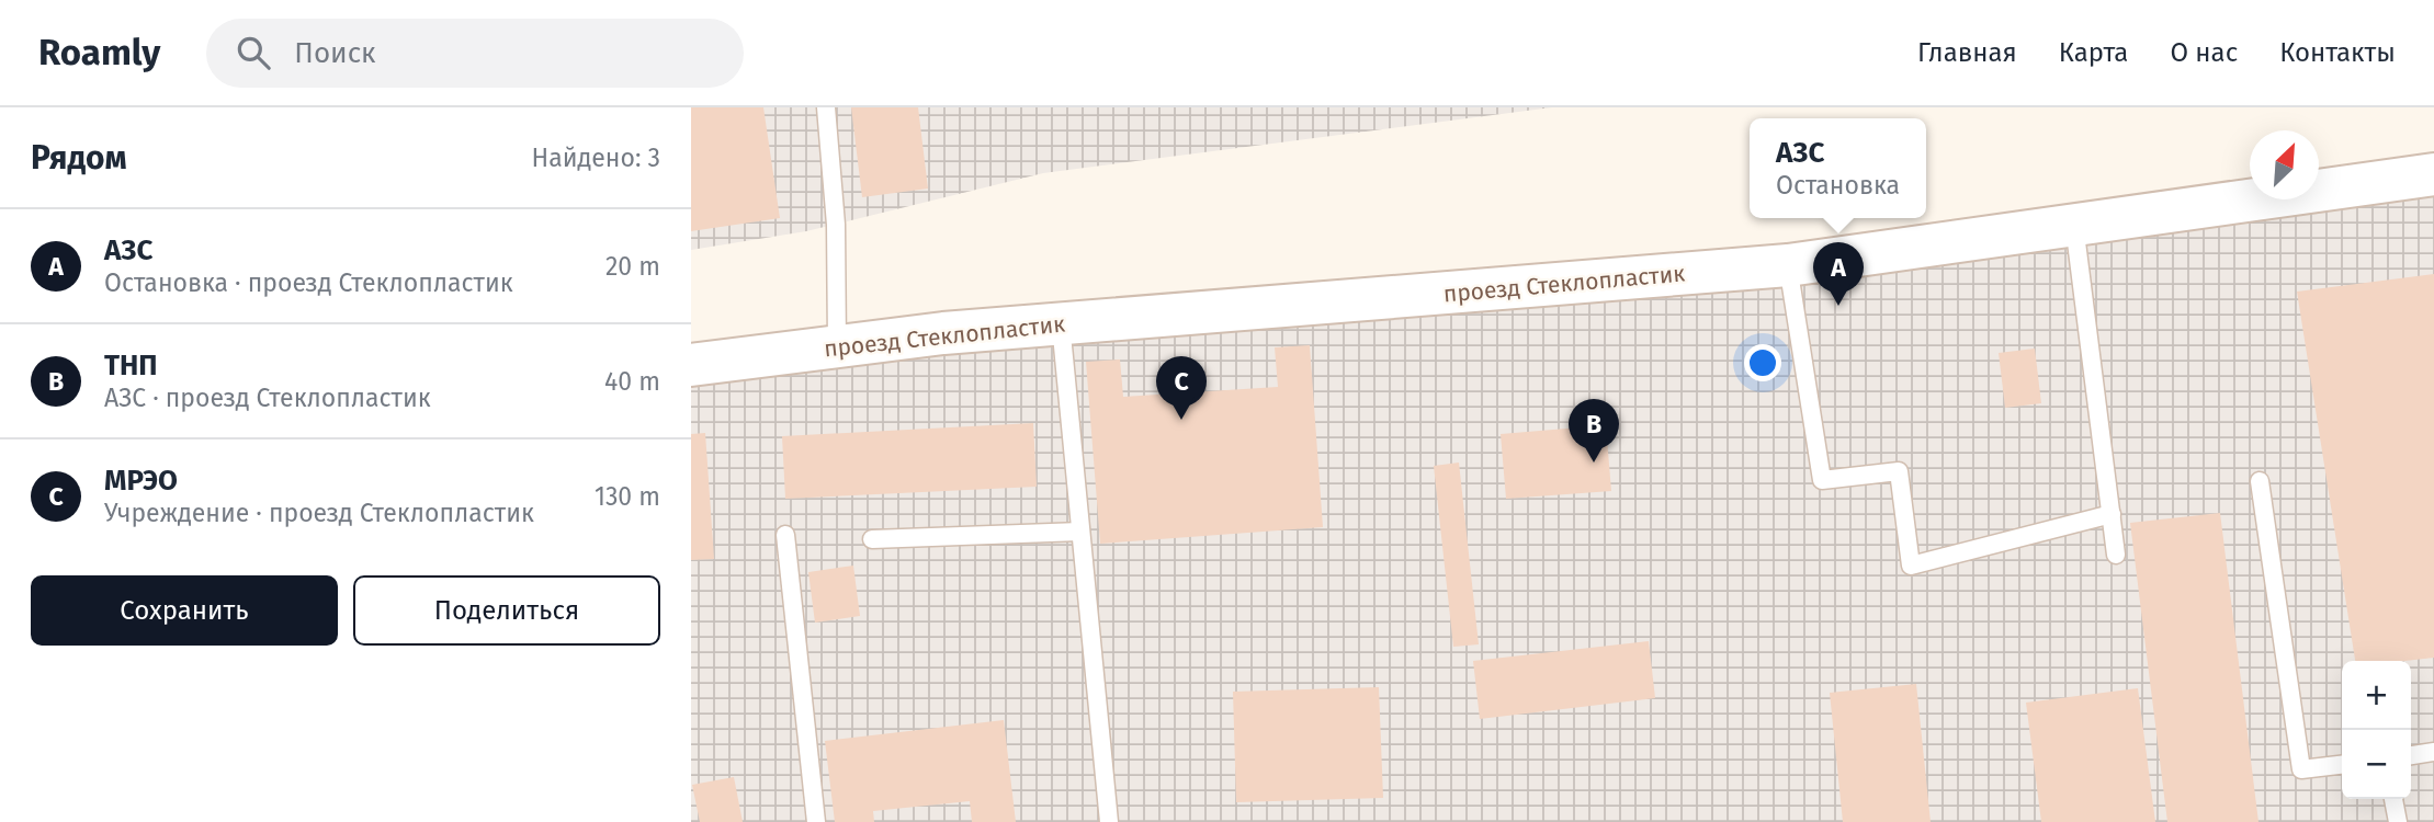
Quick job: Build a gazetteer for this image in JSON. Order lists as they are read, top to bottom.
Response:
{
  "streets": {
    "street": ["проезд Стеклопластик"]
  },
  "north": "top right",
  "page": {
    "header": "Roamly",
    "search": "Поиск",
    "nav": [
      "Главная",
      "Карта",
      "О нас",
      "Контакты"
    ],
    "heading": ["Рядом", "Найдено: 3"],
    "popup": ["АЗС", "Остановка"],
    "list": [
      {
        "mark": "A",
        "name": "АЗС",
        "note": "Остановка · проезд Стеклопластик",
        "value": "20 m"
      },
      {
        "mark": "B",
        "name": "ТНП",
        "note": "АЗС · проезд Стеклопластик",
        "value": "40 m"
      },
      {
        "mark": "C",
        "name": "МРЭО",
        "note": "Учреждение · проезд Стеклопластик",
        "value": "130 m"
      }
    ],
    "pins": ["A", "C", "B"],
    "buttons": ["Сохранить", "Поделиться"],
    "map_buttons": ["+", "−"]
  }
}
